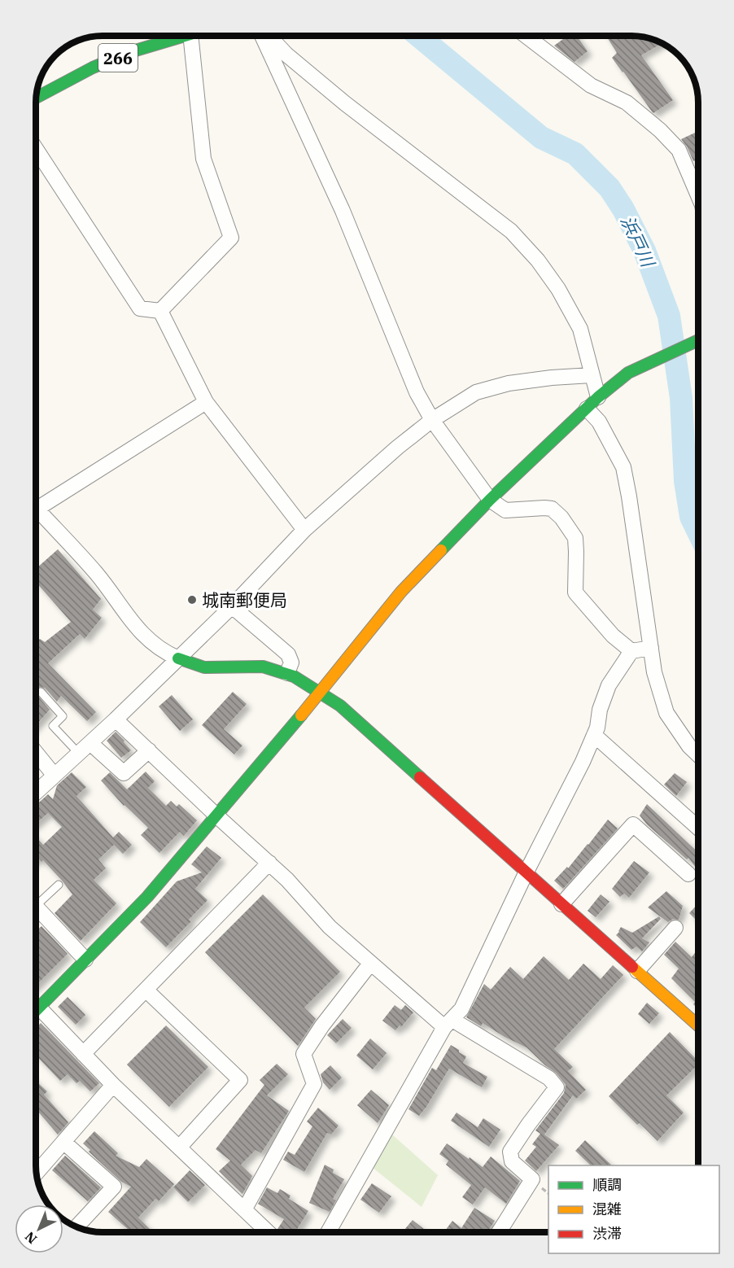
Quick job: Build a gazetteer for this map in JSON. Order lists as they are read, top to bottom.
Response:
{
  "streets": {
    "main road": ["266"]
  },
  "water": ["浜戸川"],
  "places": ["城南郵便局"],
  "legend": ["順調", "混雑", "渋滞"],
  "north": "bottom left"
}
